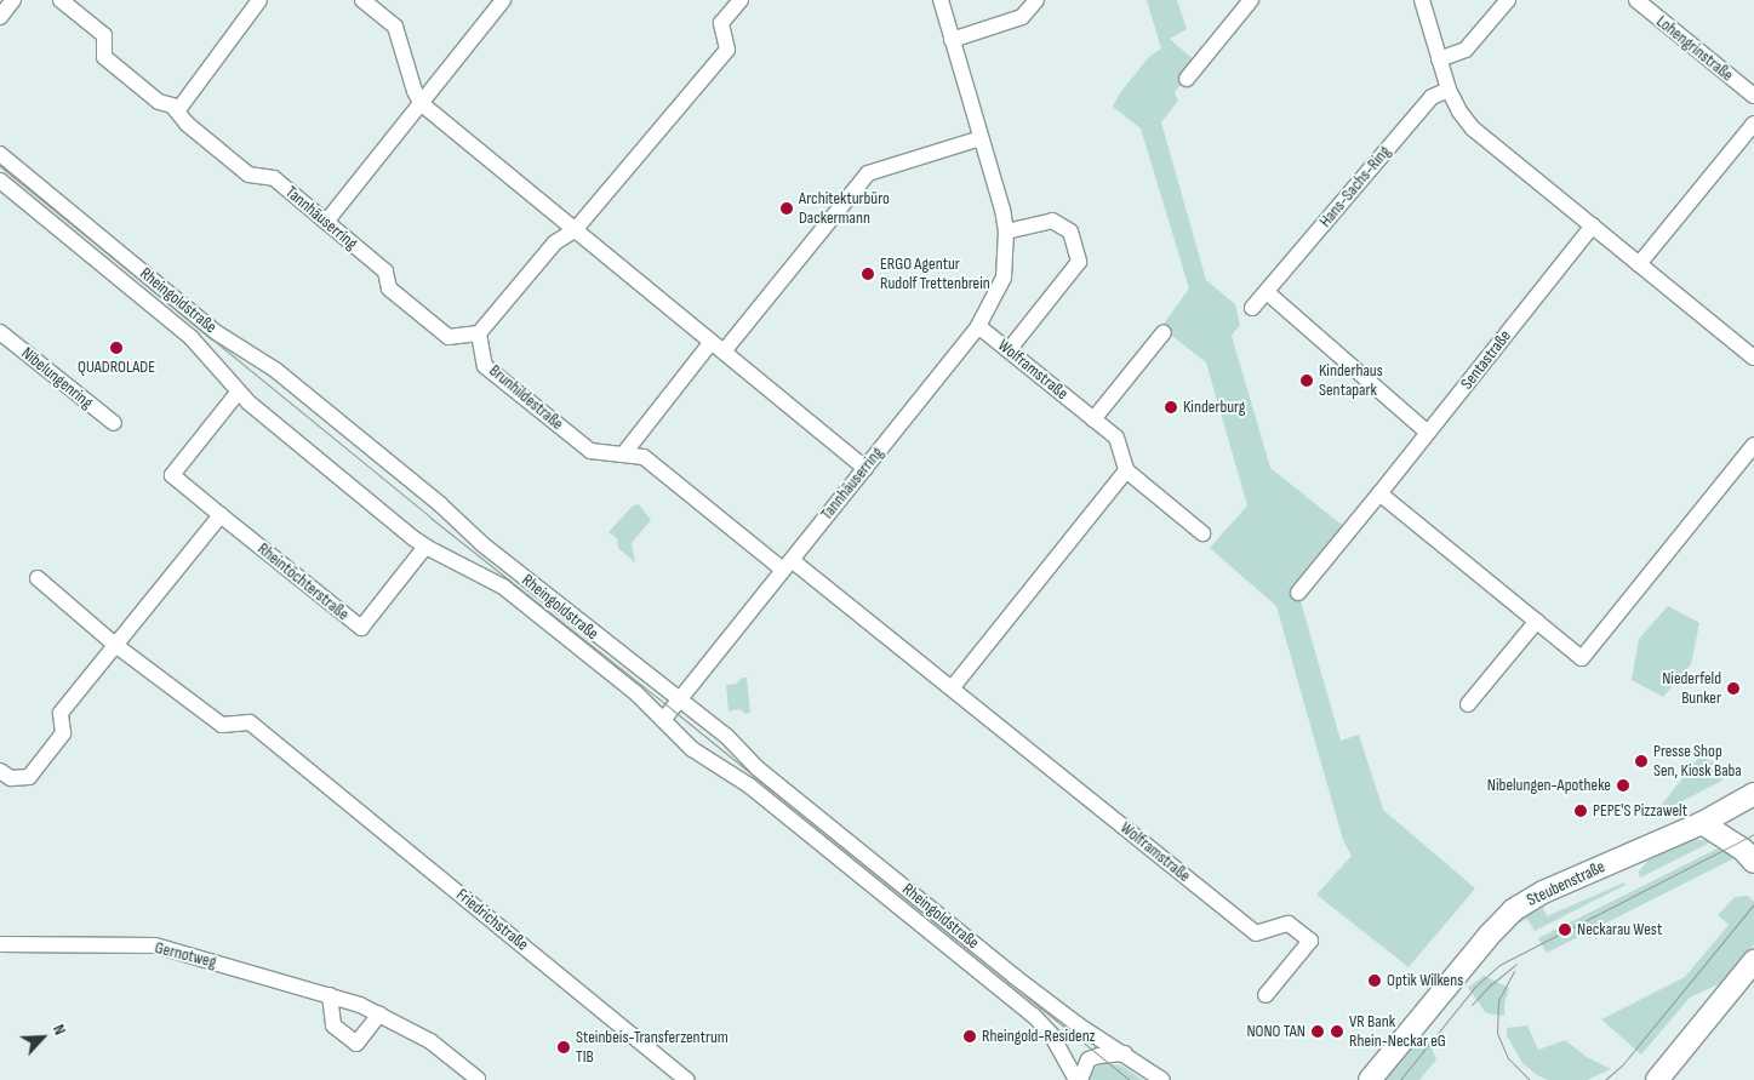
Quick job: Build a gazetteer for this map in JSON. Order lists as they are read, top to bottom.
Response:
{
  "streets": {
    "street": [
      "Lohengrinstraße",
      "Hans-Sachs-Ring",
      "Tannhäuserring",
      "Rheingoldstraße",
      "Sentastraße",
      "Wolframstraße",
      "Nibelungenring",
      "Brunhildestraße",
      "Rheintöchterstraße",
      "Steubenstraße",
      "Friedrichstraße",
      "Gernotweg"
    ]
  },
  "crossings": [
    ["Tannhäuserring", "Rheingoldstraße"],
    ["Tannhäuserring", "Wolframstraße"],
    ["Tannhäuserring", "Brunhildestraße"],
    ["Rheingoldstraße", "Rheintöchterstraße"],
    ["Wolframstraße", "Brunhildestraße"]
  ],
  "places": [
    "Architekturbüro Dackermann",
    "ERGO Agentur Rudolf Trettenbrein",
    "QUADROLADE",
    "Kinderhaus Sentapark",
    "Kinderburg",
    "Niederfeld Bunker",
    "Presse Shop Sen, Kiosk Baba",
    "Nibelungen-Apotheke",
    "PEPE'S Pizzawelt",
    "Neckarau West",
    "Optik Wilkens",
    "NONO TAN",
    "VR Bank Rhein-Neckar eG",
    "Rheingold-Residenz",
    "Steinbeis-Transferzentrum TIB"
  ],
  "north": "top right"
}
